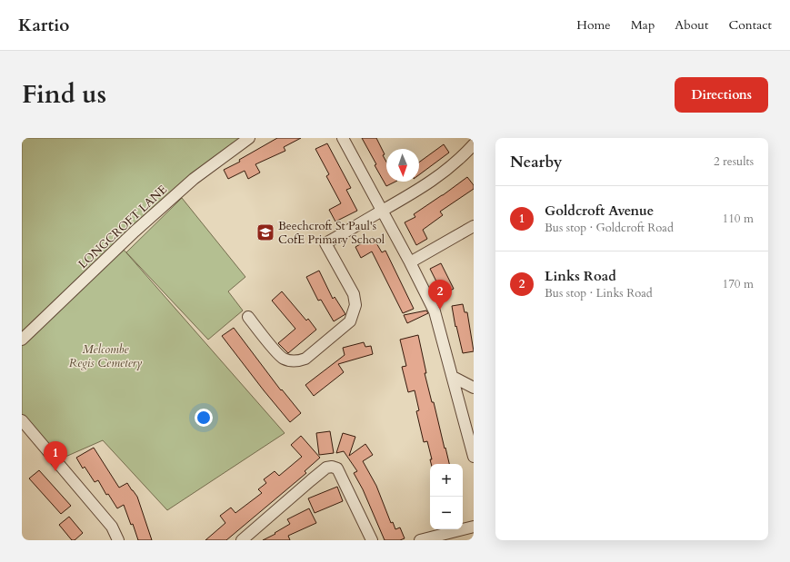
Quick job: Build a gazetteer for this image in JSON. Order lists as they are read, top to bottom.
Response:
{
  "streets": {
    "street": ["LONGCROFT LANE"]
  },
  "parks": ["Melcombe Regis Cemetery"],
  "places": {
    "school or university": ["Beechcroft St Paul's CofE Primary School"]
  },
  "north": "bottom",
  "page": {
    "header": "Kartio",
    "nav": [
      "Home",
      "Map",
      "About",
      "Contact"
    ],
    "title": "Find us",
    "buttons": "Directions",
    "heading": ["Nearby", "2 results"],
    "list": [
      {
        "mark": "1",
        "name": "Goldcroft Avenue",
        "note": "Bus stop · Goldcroft Road",
        "value": "110 m"
      },
      {
        "mark": "2",
        "name": "Links Road",
        "note": "Bus stop · Links Road",
        "value": "170 m"
      }
    ],
    "pins": ["2", "1"],
    "map_buttons": ["+", "−"]
  }
}
